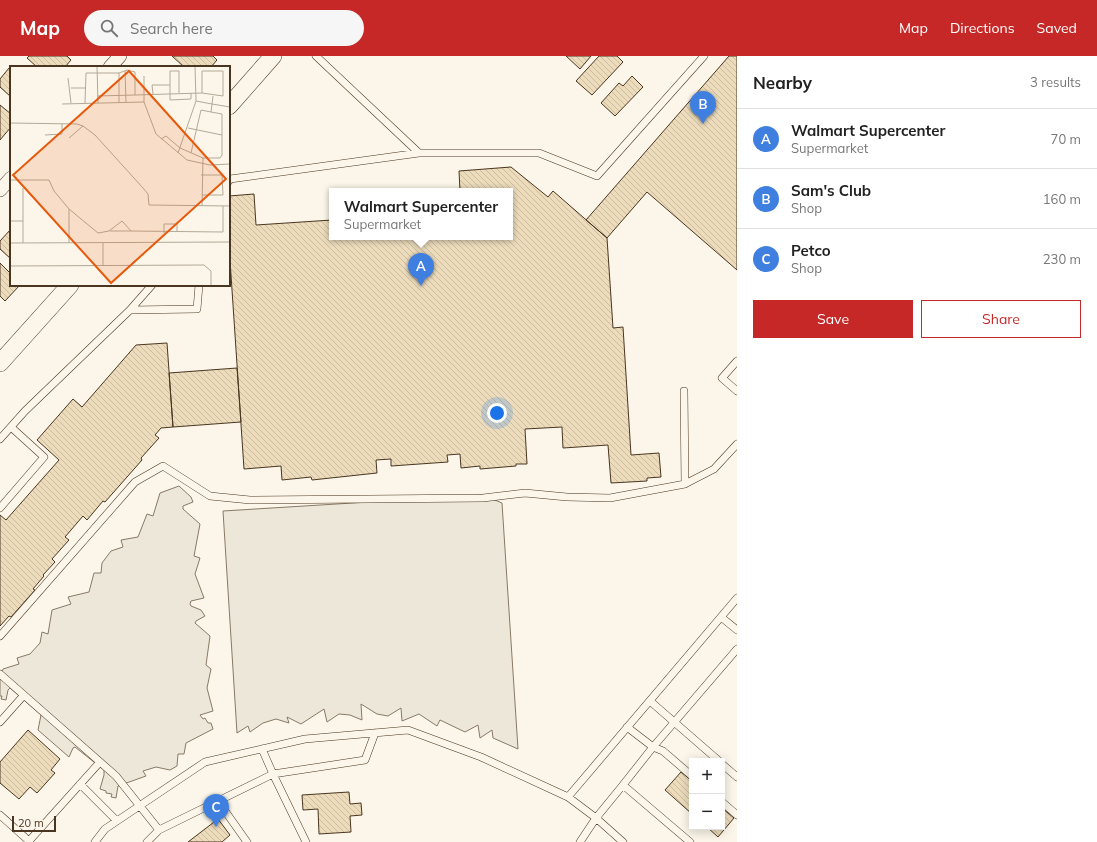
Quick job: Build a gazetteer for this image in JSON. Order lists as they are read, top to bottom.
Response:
{
  "scale_bar": "20 m",
  "page": {
    "header": "Map",
    "search": "Search here",
    "nav": ["Map", "Directions", "Saved"],
    "heading": ["Nearby", "3 results"],
    "pins": ["B", "A", "C"],
    "list": [
      {
        "mark": "A",
        "name": "Walmart Supercenter",
        "note": "Supermarket",
        "value": "70 m"
      },
      {
        "mark": "B",
        "name": "Sam's Club",
        "note": "Shop",
        "value": "160 m"
      },
      {
        "mark": "C",
        "name": "Petco",
        "note": "Shop",
        "value": "230 m"
      }
    ],
    "popup": ["Walmart Supercenter", "Supermarket"],
    "buttons": ["Save", "Share"],
    "map_buttons": ["+", "−"],
    "scale": "20 m"
  }
}
